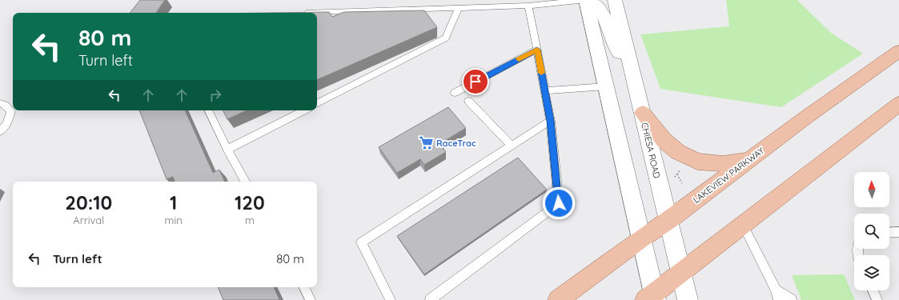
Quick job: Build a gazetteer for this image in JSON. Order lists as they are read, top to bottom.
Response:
{
  "streets": {
    "main road": ["CHIESA ROAD", "LAKEVIEW PARKWAY"]
  },
  "crossings": [
    ["CHIESA ROAD", "LAKEVIEW PARKWAY"]
  ],
  "places": {
    "supermarket": ["RaceTrac"]
  },
  "north": "top",
  "page": {
    "turn": ["80 m", "Turn left"],
    "eta": [
      "20:10",
      "Arrival",
      "1",
      "min",
      "120",
      "m"
    ],
    "list": [
      {
        "name": "Turn left",
        "value": "80 m"
      }
    ]
  }
}
